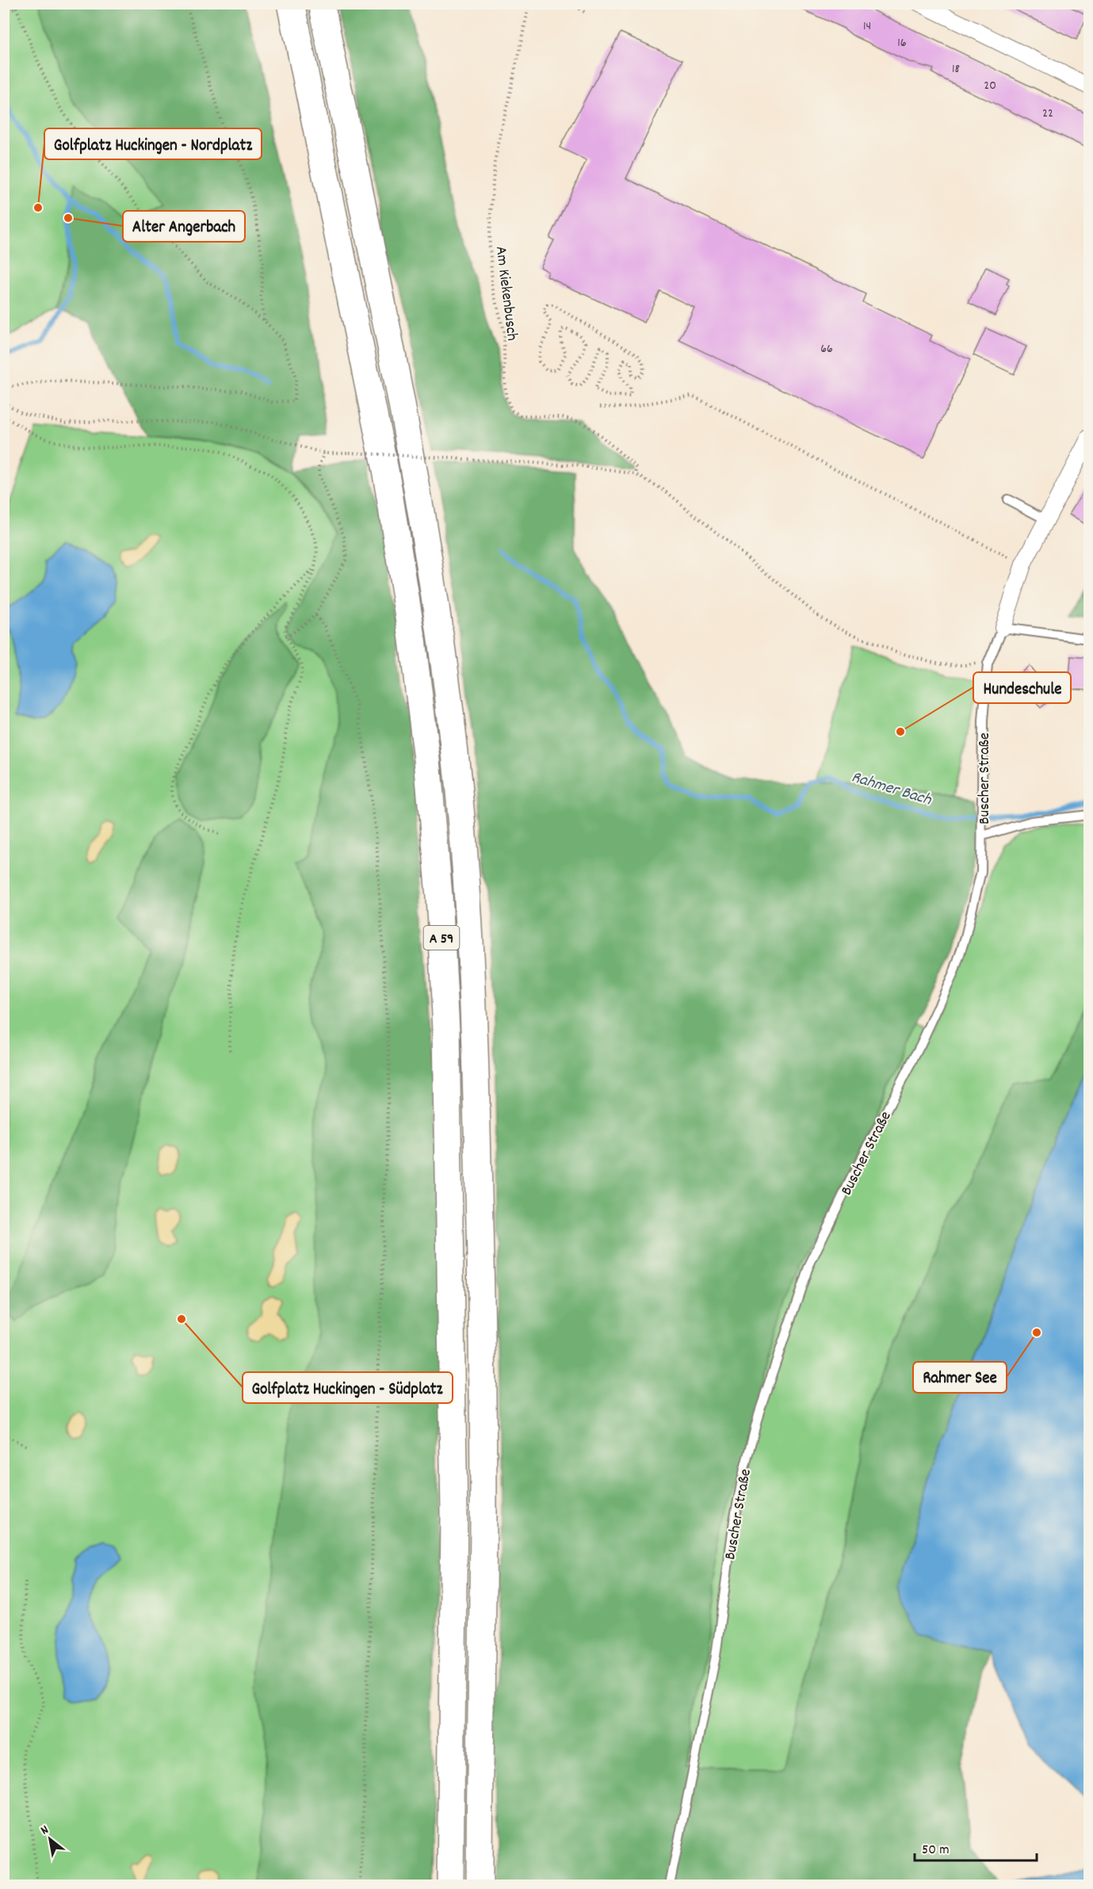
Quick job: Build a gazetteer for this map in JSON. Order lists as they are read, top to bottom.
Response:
{
  "streets": {
    "highway": ["A 59"],
    "street": ["Buscher Straße"],
    "path": ["Am Kiekenbusch"]
  },
  "water": ["Rahmer Bach"],
  "places": [
    "Golfplatz Huckingen - Nordplatz",
    "Alter Angerbach",
    "Hundeschule",
    "Golfplatz Huckingen - Südplatz",
    "Rahmer See"
  ],
  "house_numbers": [
    "14",
    "16",
    "18",
    "20",
    "22",
    "66"
  ],
  "scale_bar": "50 m",
  "north": "top left"
}
